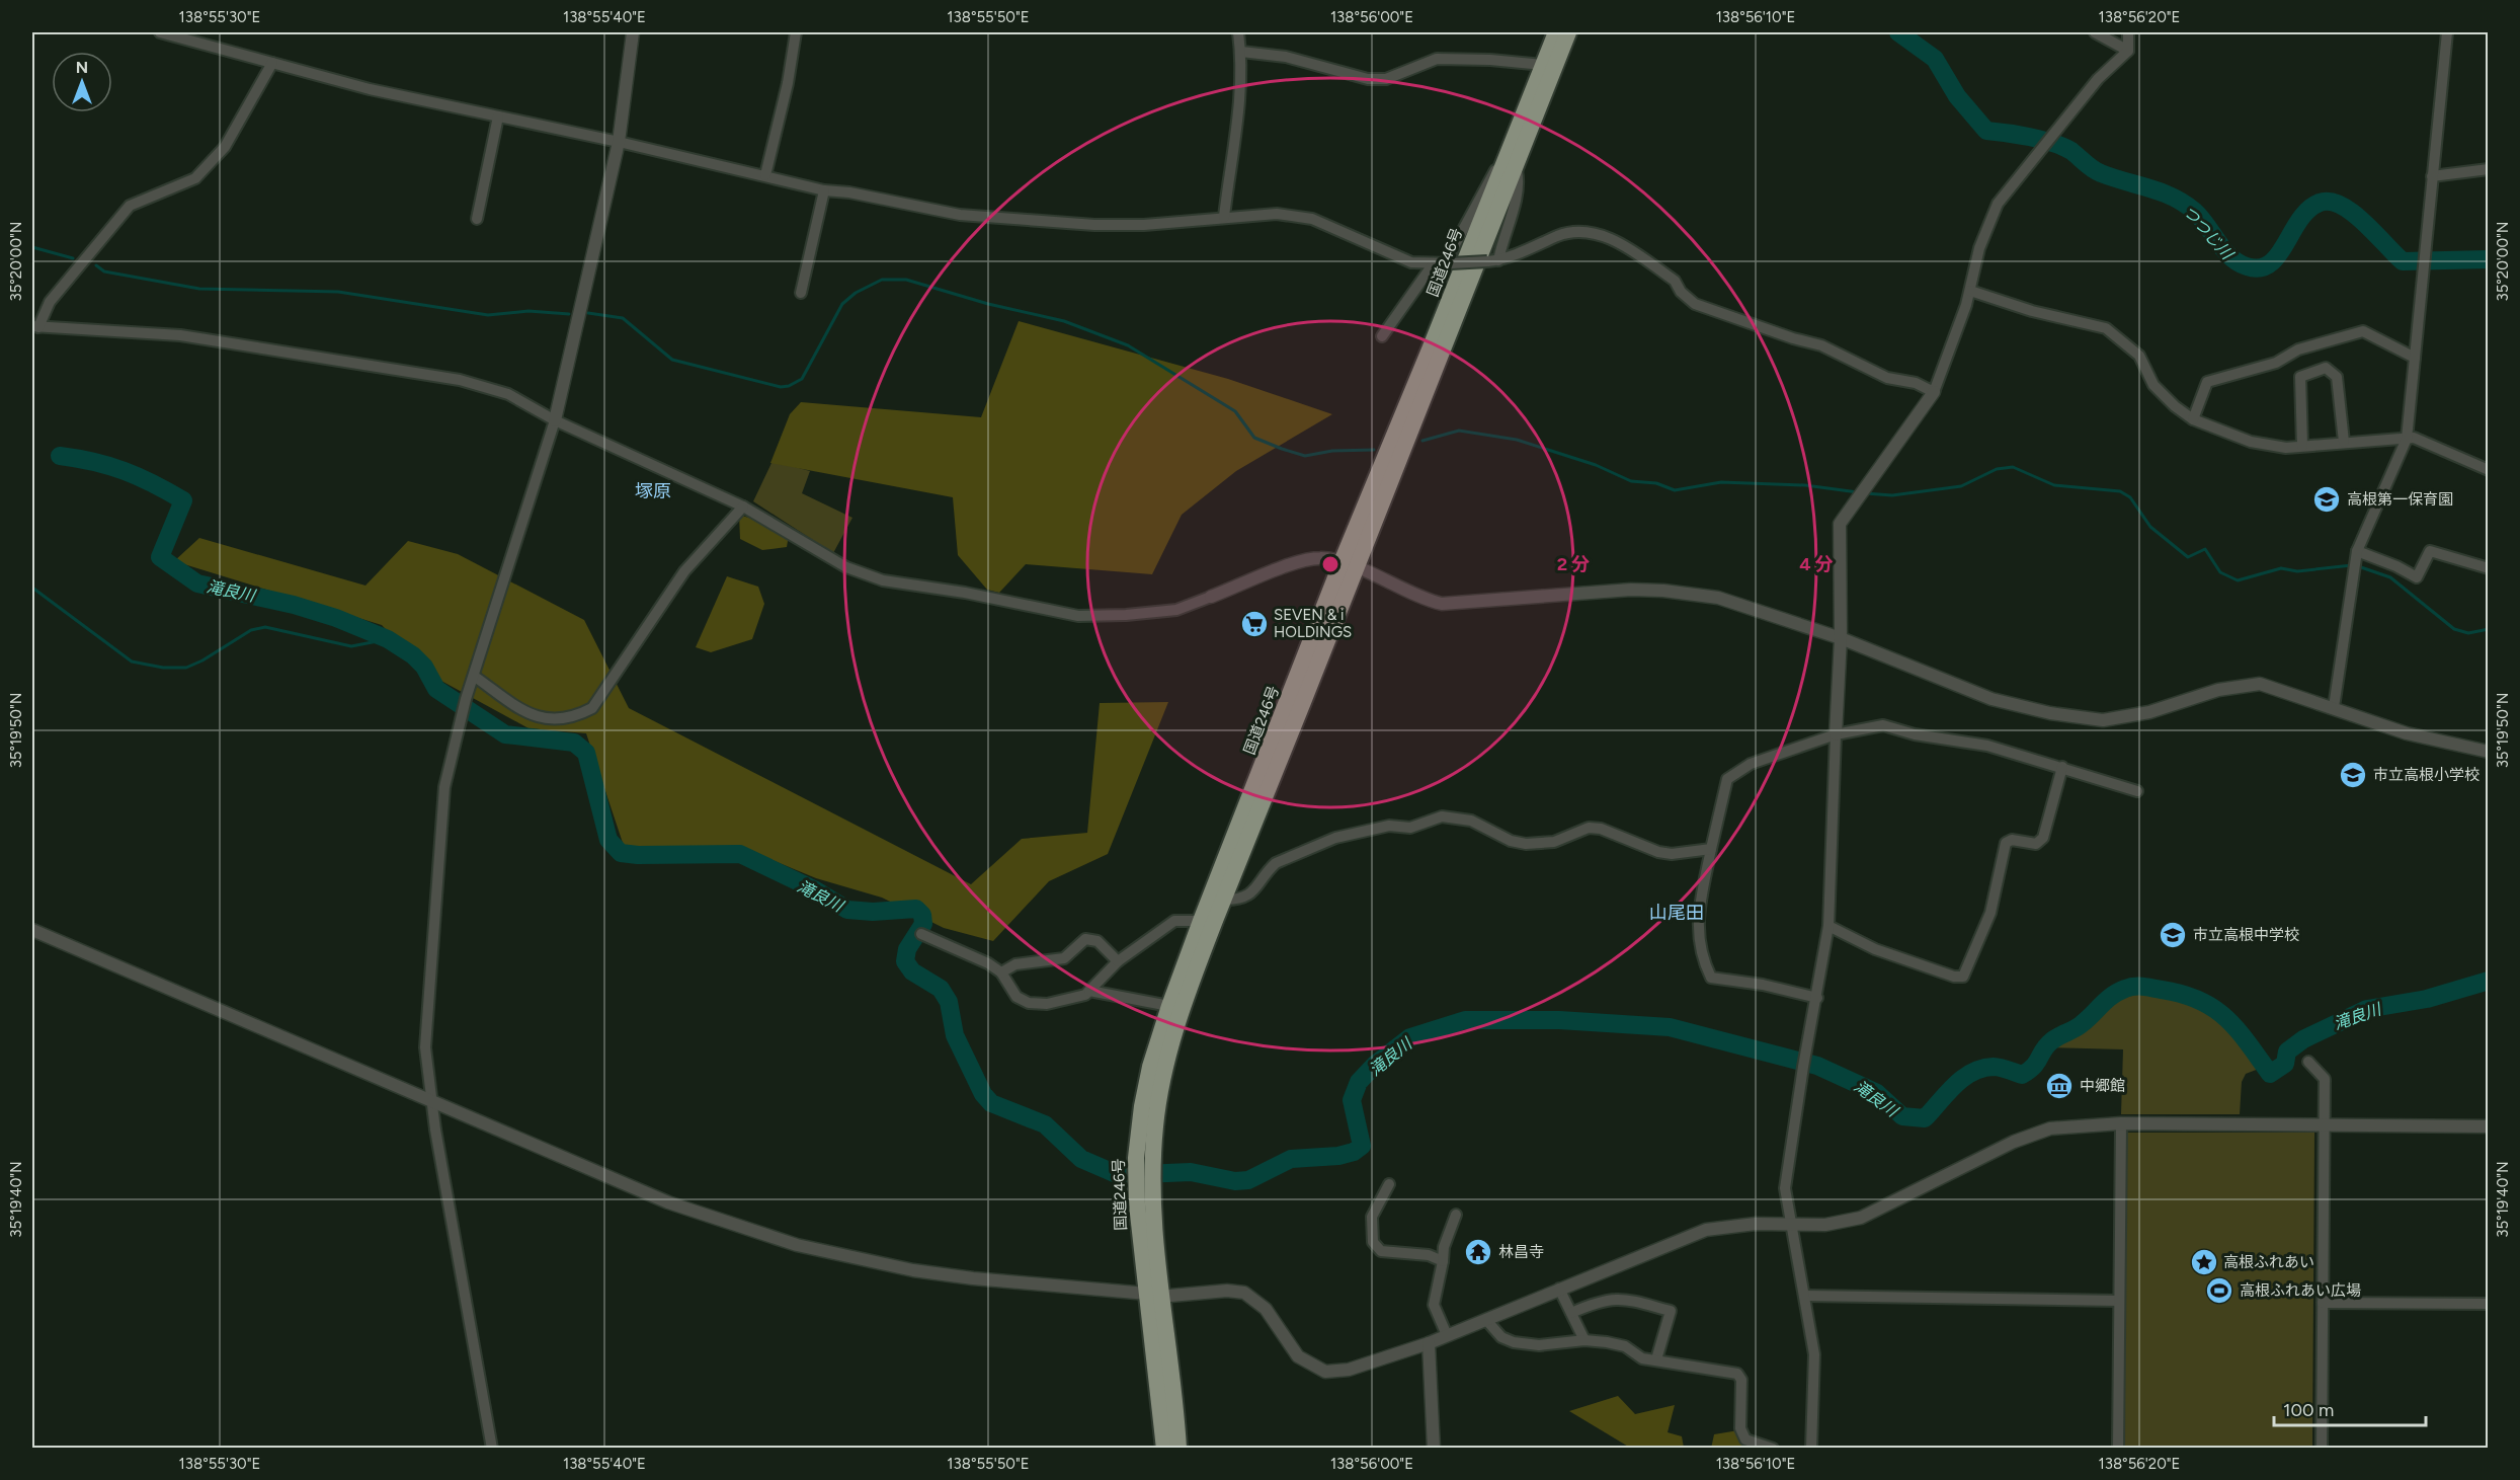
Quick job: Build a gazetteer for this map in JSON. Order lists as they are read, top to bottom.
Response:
{
  "streets": {
    "highway": ["国道246号"]
  },
  "districts": ["塚原", "山尾田"],
  "water": ["つつじ川", "滝良川"],
  "places": {
    "school or university": ["高根第一保育園", "市立高根小学校", "市立高根中学校"],
    "supermarket": ["SEVEN & i HOLDINGS"],
    "museum": ["中郷館"],
    "temple": ["林昌寺"],
    "place": ["高根ふれあい"],
    "sports": ["高根ふれあい広場"]
  },
  "scale_bar": "100 m",
  "north": "top",
  "coordinates": [
    "138°55'30\"E",
    "138°55'40\"E",
    "138°55'50\"E",
    "138°56'00\"E",
    "138°56'10\"E",
    "138°56'20\"E",
    "35°20'00\"N",
    "35°19'50\"N",
    "35°19'40\"N"
  ],
  "rings": ["2 分", "4 分"]
}
